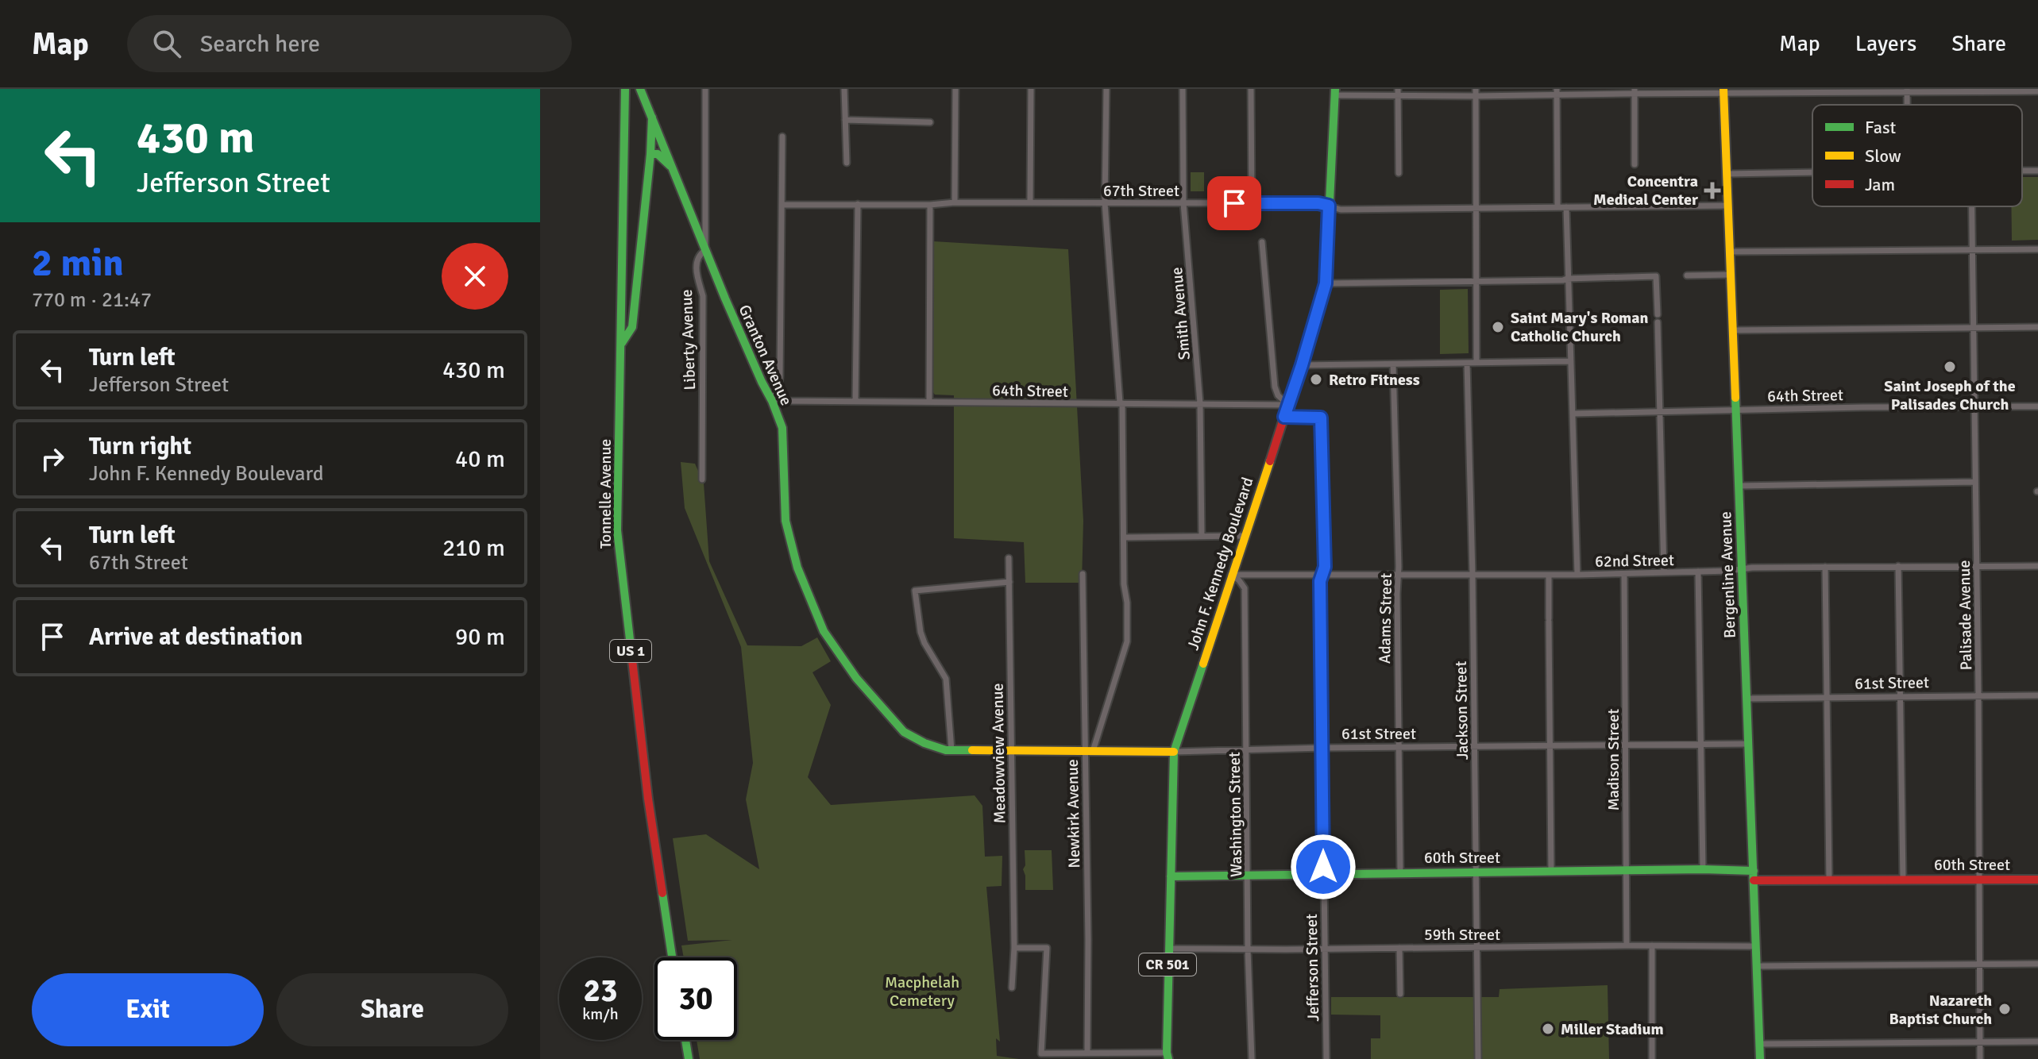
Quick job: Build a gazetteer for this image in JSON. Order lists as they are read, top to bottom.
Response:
{
  "streets": {
    "street": [
      "67th Street",
      "Smith Avenue",
      "Liberty Avenue",
      "Granton Avenue",
      "64th Street",
      "Tonnelle Avenue",
      "62nd Street",
      "John F. Kennedy Boulevard",
      "Bergenline Avenue",
      "Palisade Avenue",
      "Adams Street",
      "US 1",
      "61st Street",
      "Jackson Street",
      "Meadowview Avenue",
      "Madison Street",
      "Newkirk Avenue",
      "Washington Street",
      "60th Street",
      "59th Street",
      "CR 501",
      "Jefferson Street"
    ]
  },
  "crossings": [
    ["67th Street", "Smith Avenue"],
    ["67th Street", "John F. Kennedy Boulevard"],
    ["67th Street", "Bergenline Avenue"],
    ["Smith Avenue", "64th Street"],
    ["Liberty Avenue", "Granton Avenue"],
    ["Granton Avenue", "64th Street"],
    ["Granton Avenue", "61st Street"],
    ["Granton Avenue", "Meadowview Avenue"],
    ["64th Street", "John F. Kennedy Boulevard"],
    ["64th Street", "Bergenline Avenue"],
    ["64th Street", "Palisade Avenue"],
    ["62nd Street", "John F. Kennedy Boulevard"],
    ["62nd Street", "Bergenline Avenue"],
    ["62nd Street", "Palisade Avenue"],
    ["62nd Street", "Adams Street"],
    ["62nd Street", "Jackson Street"],
    ["62nd Street", "Madison Street"],
    ["62nd Street", "Washington Street"],
    ["62nd Street", "Jefferson Street"],
    ["John F. Kennedy Boulevard", "61st Street"],
    ["John F. Kennedy Boulevard", "Washington Street"],
    ["John F. Kennedy Boulevard", "60th Street"],
    ["John F. Kennedy Boulevard", "59th Street"],
    ["John F. Kennedy Boulevard", "Jefferson Street"],
    ["Bergenline Avenue", "61st Street"],
    ["Bergenline Avenue", "60th Street"],
    ["Bergenline Avenue", "59th Street"],
    ["Palisade Avenue", "61st Street"],
    ["Palisade Avenue", "60th Street"],
    ["Adams Street", "61st Street"],
    ["Adams Street", "60th Street"],
    ["61st Street", "Jackson Street"],
    ["61st Street", "Meadowview Avenue"],
    ["61st Street", "Madison Street"],
    ["61st Street", "Newkirk Avenue"],
    ["61st Street", "Washington Street"],
    ["61st Street", "Jefferson Street"],
    ["Jackson Street", "60th Street"],
    ["Jackson Street", "59th Street"],
    ["Madison Street", "60th Street"],
    ["Madison Street", "59th Street"],
    ["Washington Street", "60th Street"],
    ["Washington Street", "59th Street"],
    ["60th Street", "Jefferson Street"],
    ["59th Street", "Jefferson Street"]
  ],
  "parks": ["Macphelah Cemetery"],
  "places": {
    "health": ["Concentra Medical Center"],
    "other": [
      "Saint Mary's Roman Catholic Church",
      "Saint Joseph of the Palisades Church",
      "Retro Fitness",
      "Nazareth Baptist Church",
      "Miller Stadium"
    ]
  },
  "legend": ["Fast", "Slow", "Jam"],
  "page": {
    "header": "Map",
    "search": "Search here",
    "nav": ["Map", "Layers", "Share"],
    "turn": ["430 m", "Jefferson Street"],
    "heading": ["2 min", "770 m · 21:47"],
    "list": [
      {
        "name": "Turn left",
        "note": "Jefferson Street",
        "value": "430 m"
      },
      {
        "name": "Turn right",
        "note": "John F. Kennedy Boulevard",
        "value": "40 m"
      },
      {
        "name": "Turn left",
        "note": "67th Street",
        "value": "210 m"
      },
      {
        "name": "Arrive at destination",
        "value": "90 m"
      }
    ],
    "speed": "23 km/h",
    "limit": "30",
    "buttons": ["Exit", "Share"]
  }
}
